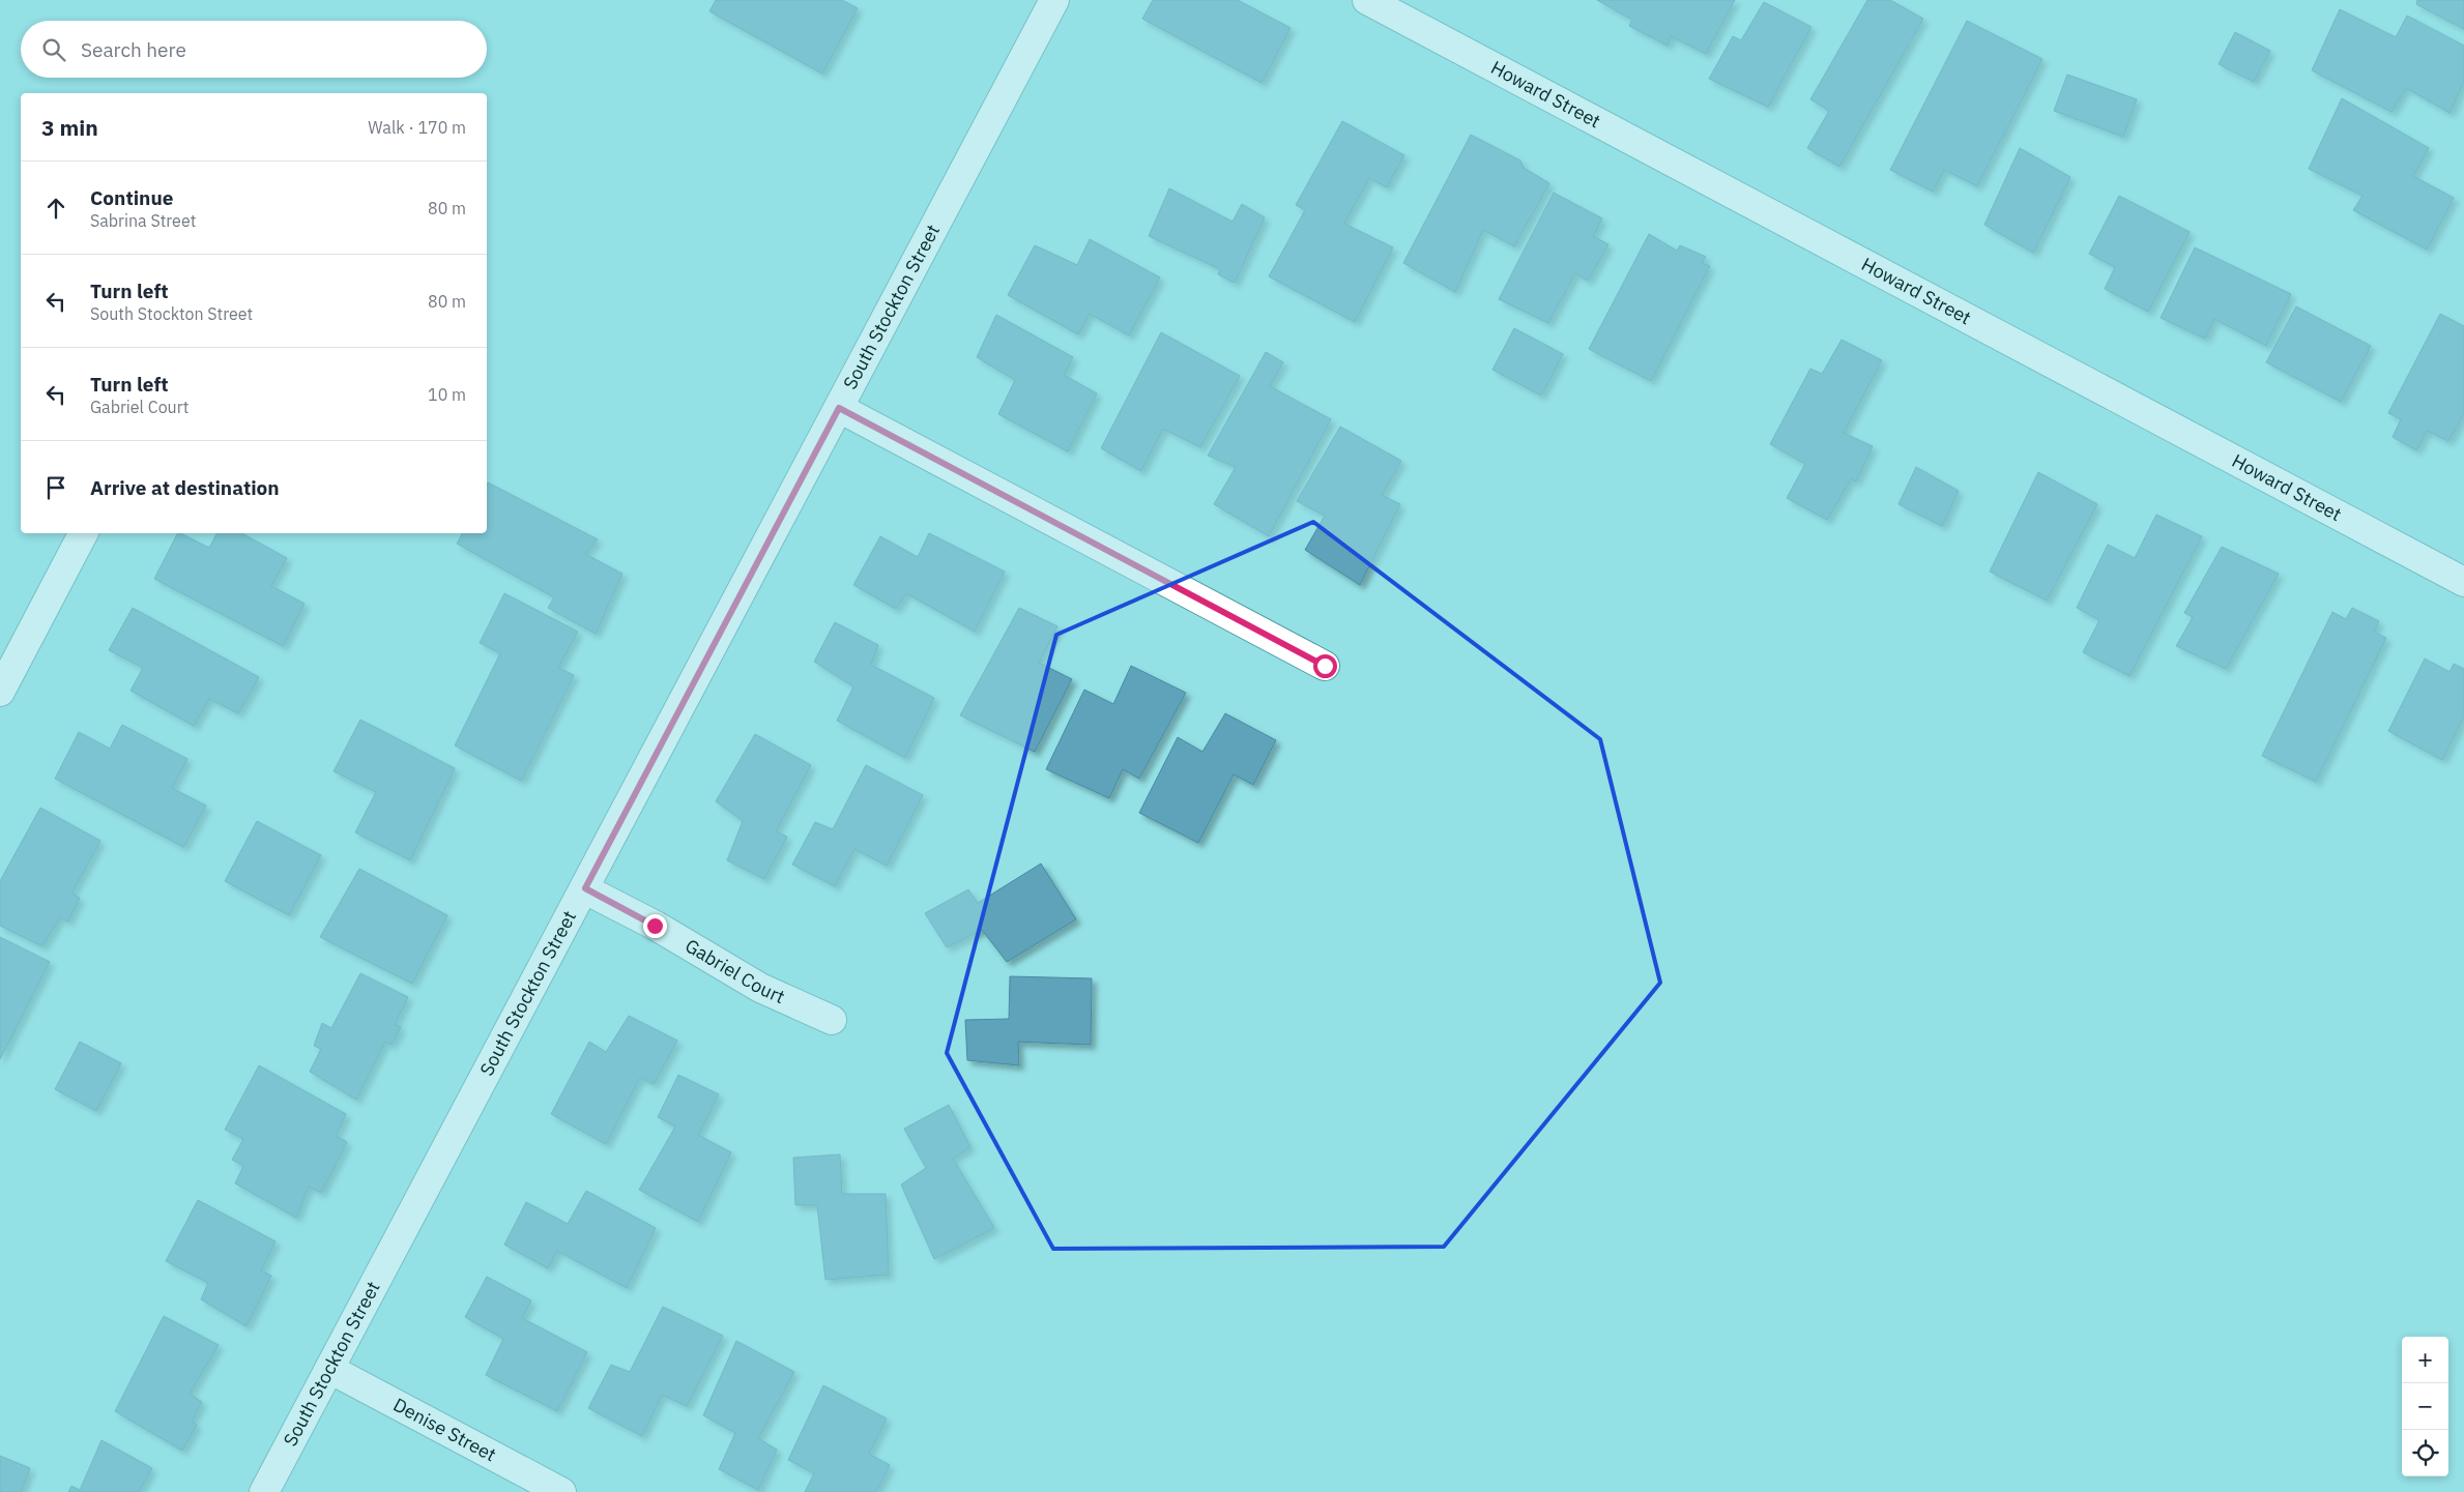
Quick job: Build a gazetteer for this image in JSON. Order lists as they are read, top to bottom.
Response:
{
  "streets": {
    "street": [
      "Howard Street",
      "South Stockton Street",
      "Gabriel Court",
      "Denise Street"
    ]
  },
  "crossings": [
    ["South Stockton Street", "Gabriel Court"],
    ["South Stockton Street", "Denise Street"]
  ],
  "page": {
    "search": "Search here",
    "heading": ["3 min", "Walk · 170 m"],
    "list": [
      ["Continue", "Sabrina Street", "80 m"],
      ["Turn left", "South Stockton Street", "80 m"],
      ["Turn left", "Gabriel Court", "10 m"],
      "Arrive at destination"
    ],
    "map_buttons": ["+", "−"]
  }
}
